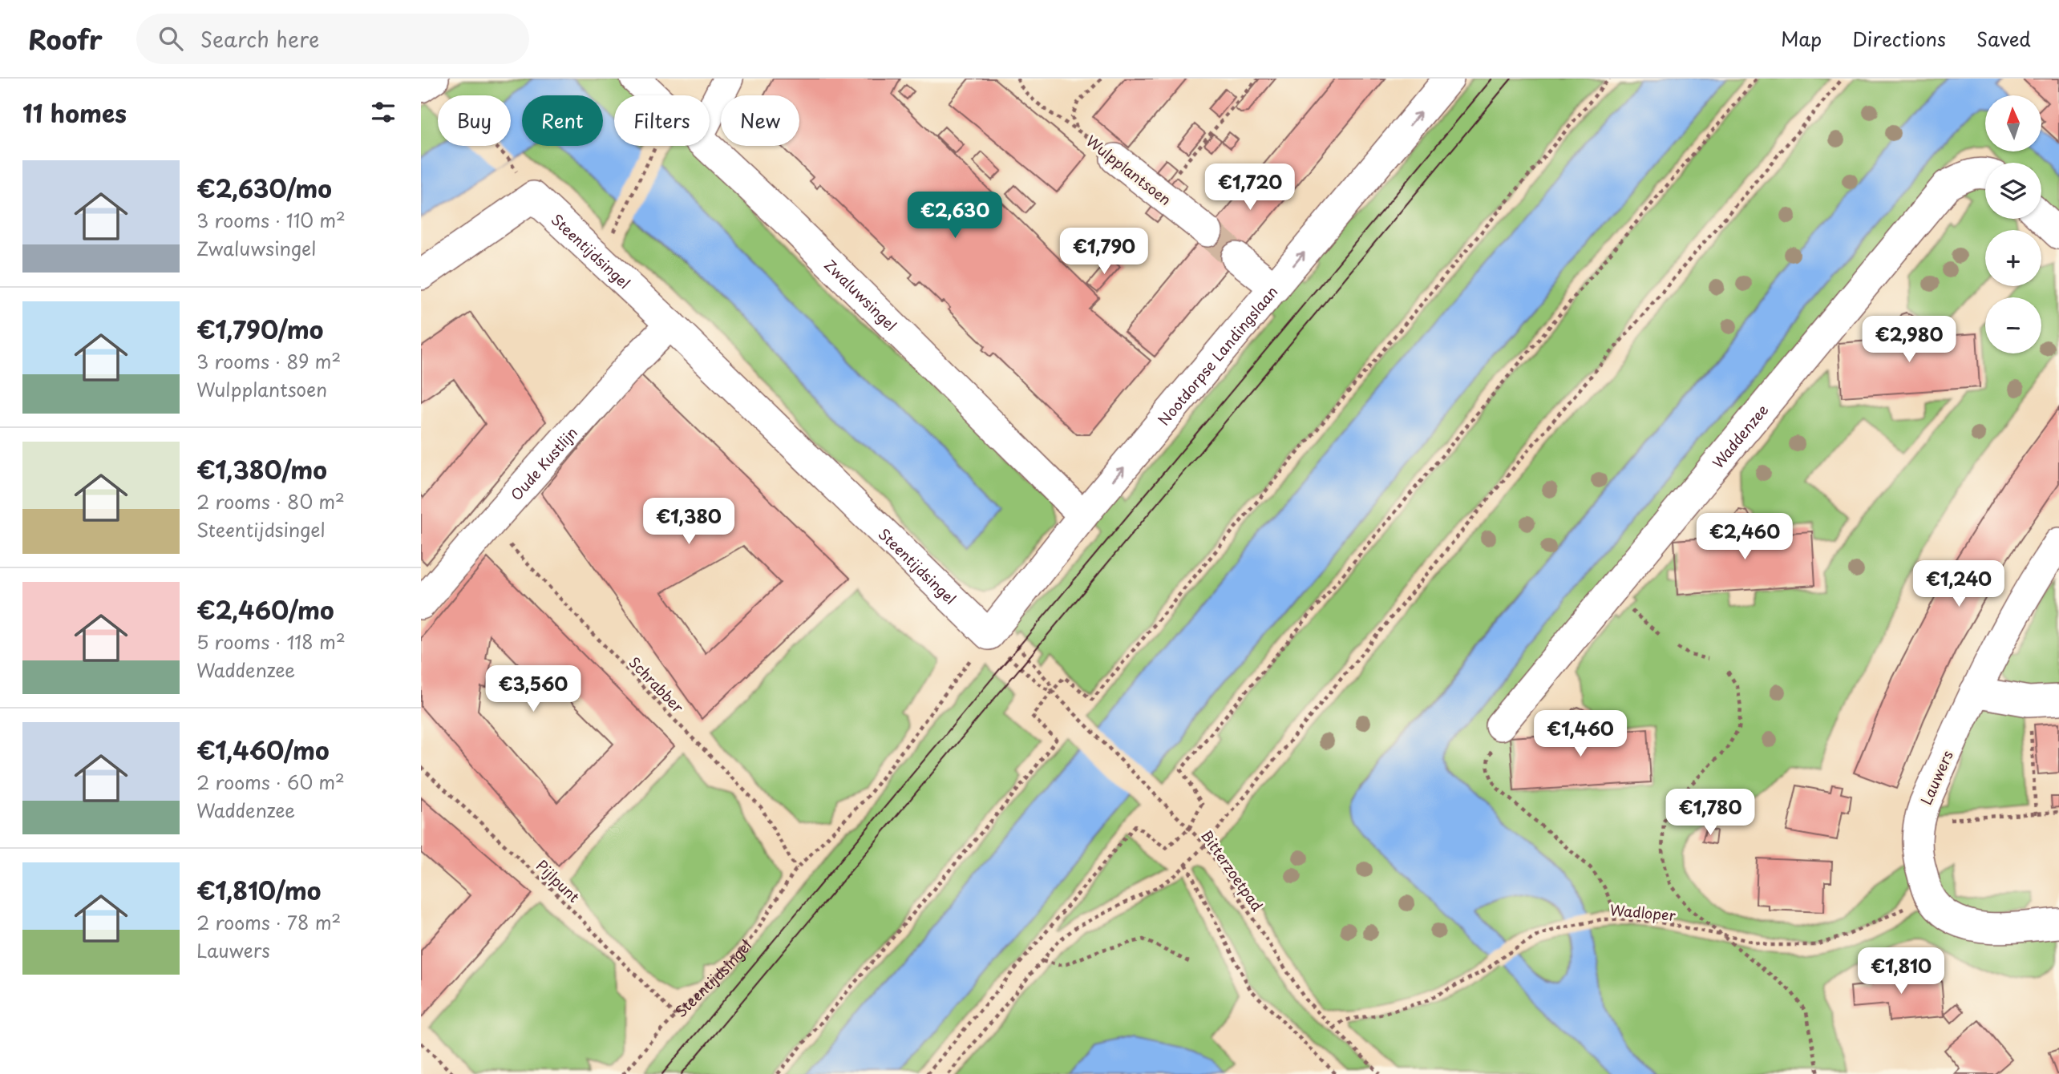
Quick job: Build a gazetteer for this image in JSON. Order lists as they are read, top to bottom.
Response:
{
  "streets": {
    "street": [
      "Wulpplantsoen",
      "Steentijdsingel",
      "Zwaluwsingel",
      "Nootdorpse Landingslaan",
      "Waddenzee",
      "Oude Kustlijn",
      "Lauwers"
    ],
    "path": [
      "Schrabber",
      "Bitterzoetpad",
      "Pijlpunt",
      "Wadloper"
    ]
  },
  "crossings": [
    ["Steentijdsingel", "Nootdorpse Landingslaan"],
    ["Steentijdsingel", "Oude Kustlijn"],
    ["Steentijdsingel", "Schrabber"],
    ["Steentijdsingel", "Bitterzoetpad"],
    ["Steentijdsingel", "Pijlpunt"],
    ["Zwaluwsingel", "Nootdorpse Landingslaan"],
    ["Nootdorpse Landingslaan", "Bitterzoetpad"],
    ["Oude Kustlijn", "Schrabber"],
    ["Lauwers", "Wadloper"],
    ["Bitterzoetpad", "Wadloper"]
  ],
  "one_way": ["Nootdorpse Landingslaan"],
  "north": "top",
  "page": {
    "header": "Roofr",
    "search": "Search here",
    "nav": ["Map", "Directions", "Saved"],
    "heading": "11 homes",
    "map_buttons": ["+", "−"],
    "chip": [
      "Buy",
      "Rent",
      "Filters",
      "New"
    ],
    "list": [
      {
        "name": "€2,630/mo",
        "note": "3 rooms · 110 m² · Zwaluwsingel"
      },
      {
        "name": "€1,790/mo",
        "note": "3 rooms · 89 m² · Wulpplantsoen"
      },
      {
        "name": "€1,380/mo",
        "note": "2 rooms · 80 m² · Steentijdsingel"
      },
      {
        "name": "€2,460/mo",
        "note": "5 rooms · 118 m² · Waddenzee"
      },
      {
        "name": "€1,460/mo",
        "note": "2 rooms · 60 m² · Waddenzee"
      },
      {
        "name": "€1,810/mo",
        "note": "2 rooms · 78 m² · Lauwers"
      }
    ],
    "price": [
      "€1,720",
      "€2,630",
      "€1,790",
      "€2,980",
      "€1,380",
      "€2,460",
      "€1,240",
      "€3,560",
      "€1,460",
      "€1,780",
      "€1,810"
    ]
  }
}
